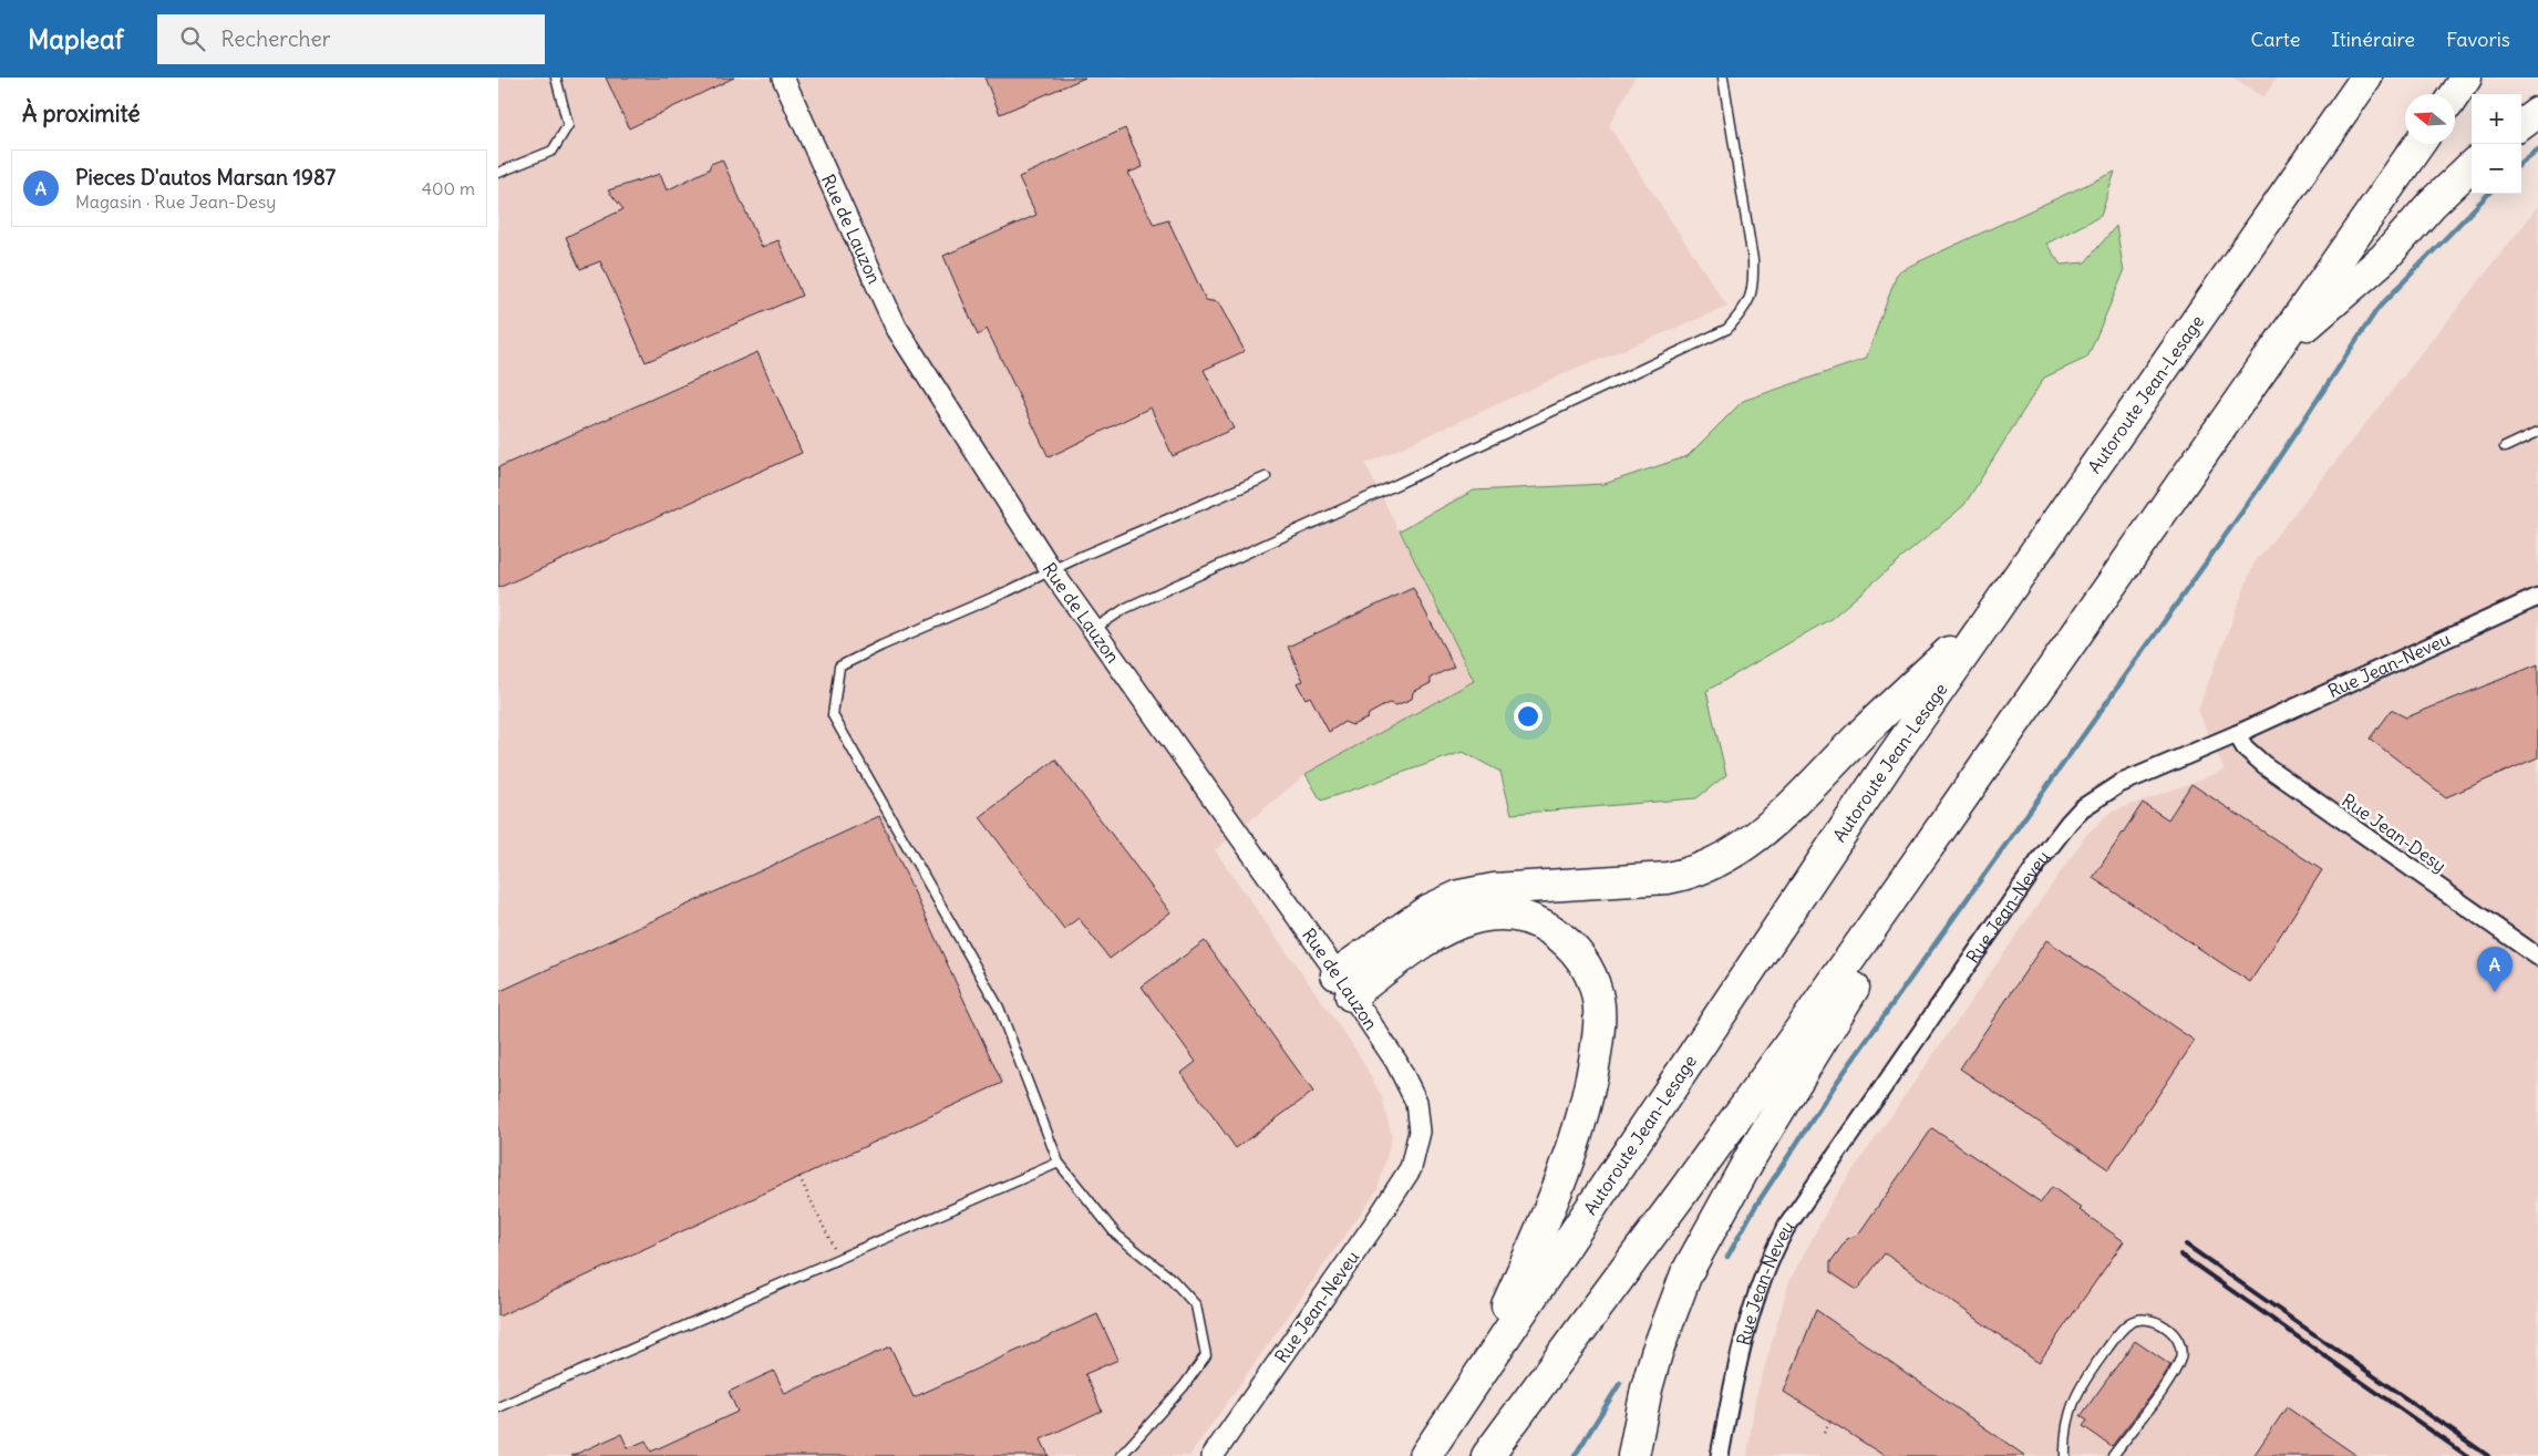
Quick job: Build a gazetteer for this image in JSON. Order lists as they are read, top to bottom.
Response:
{
  "streets": {
    "highway": ["Autoroute Jean-Lesage"],
    "street": ["Rue de Lauzon", "Rue Jean-Neveu", "Rue Jean-Desy"]
  },
  "crossings": [
    ["Rue de Lauzon", "Rue Jean-Neveu"],
    ["Rue Jean-Neveu", "Rue Jean-Desy"]
  ],
  "north": "left",
  "page": {
    "header": "Mapleaf",
    "search": "Rechercher",
    "nav": ["Carte", "Itinéraire", "Favoris"],
    "heading": "À proximité",
    "map_buttons": ["+", "−"],
    "list": [
      {
        "mark": "A",
        "name": "Pieces D'autos Marsan 1987",
        "note": "Magasin · Rue Jean-Desy",
        "value": "400 m"
      }
    ],
    "pins": "A"
  }
}
